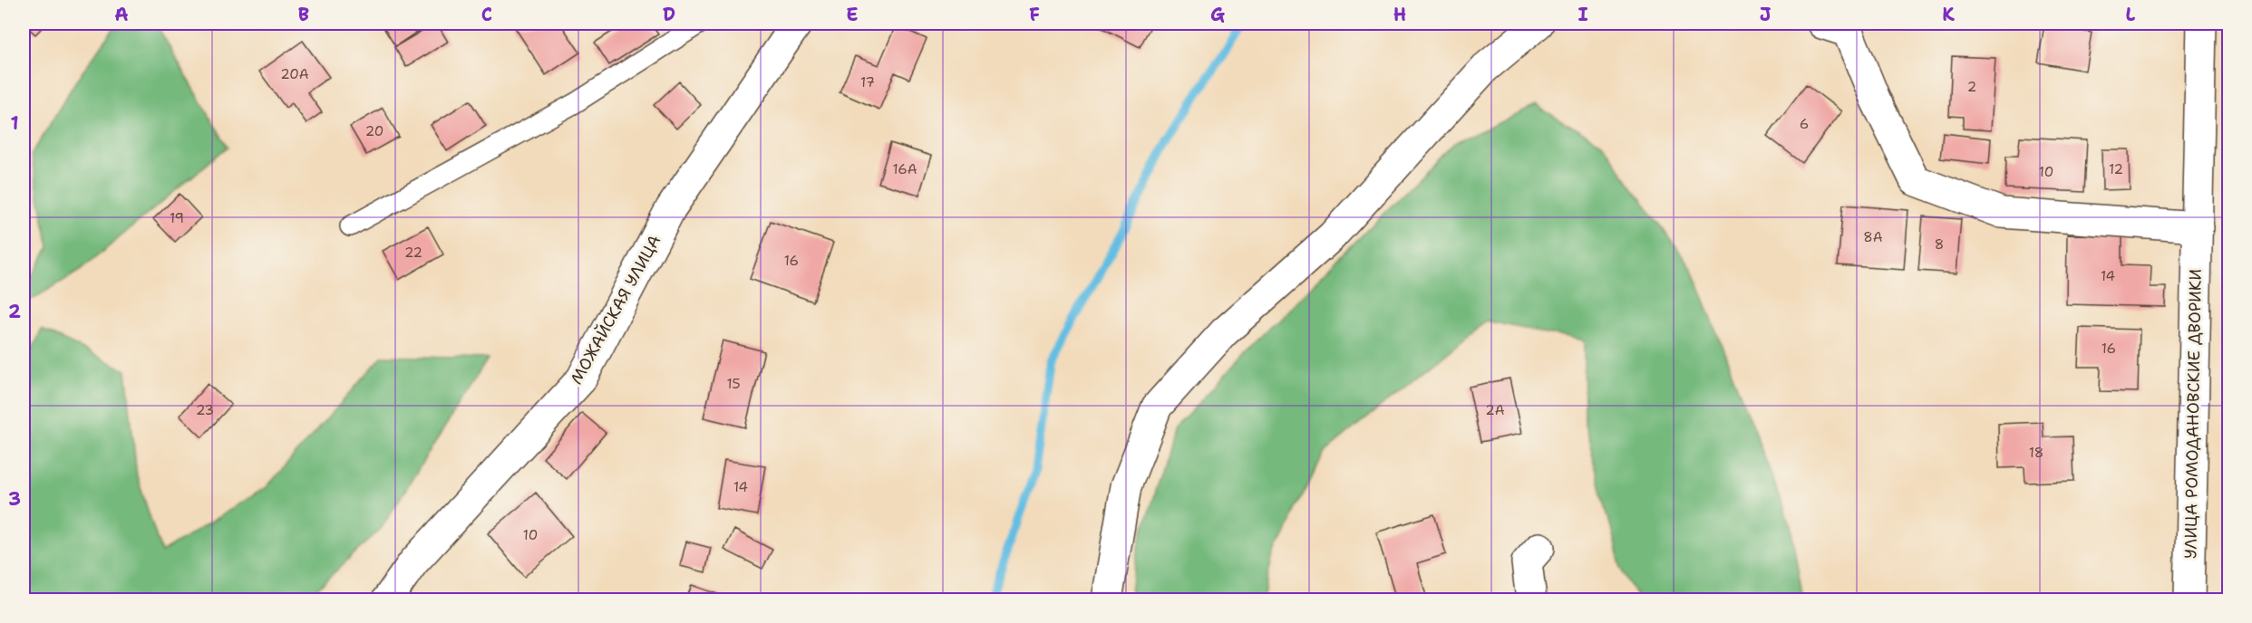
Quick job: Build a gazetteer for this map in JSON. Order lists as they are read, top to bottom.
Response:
{
  "streets": {
    "street": ["МОЖАЙСКАЯ УЛИЦА", "УЛИЦА РОМОДАНОВСКИЕ ДВОРИКИ"]
  },
  "house_numbers": [
    "20А",
    "17",
    "2",
    "6",
    "20",
    "16А",
    "12",
    "10",
    "19",
    "8А",
    "8",
    "22",
    "16",
    "14",
    "16",
    "15",
    "23",
    "2А",
    "18",
    "14",
    "10"
  ],
  "grid": {
    "columns": [
      "A",
      "B",
      "C",
      "D",
      "E",
      "F",
      "G",
      "H",
      "I",
      "J",
      "K",
      "L"
    ],
    "rows": ["1", "2", "3"]
  }
}
